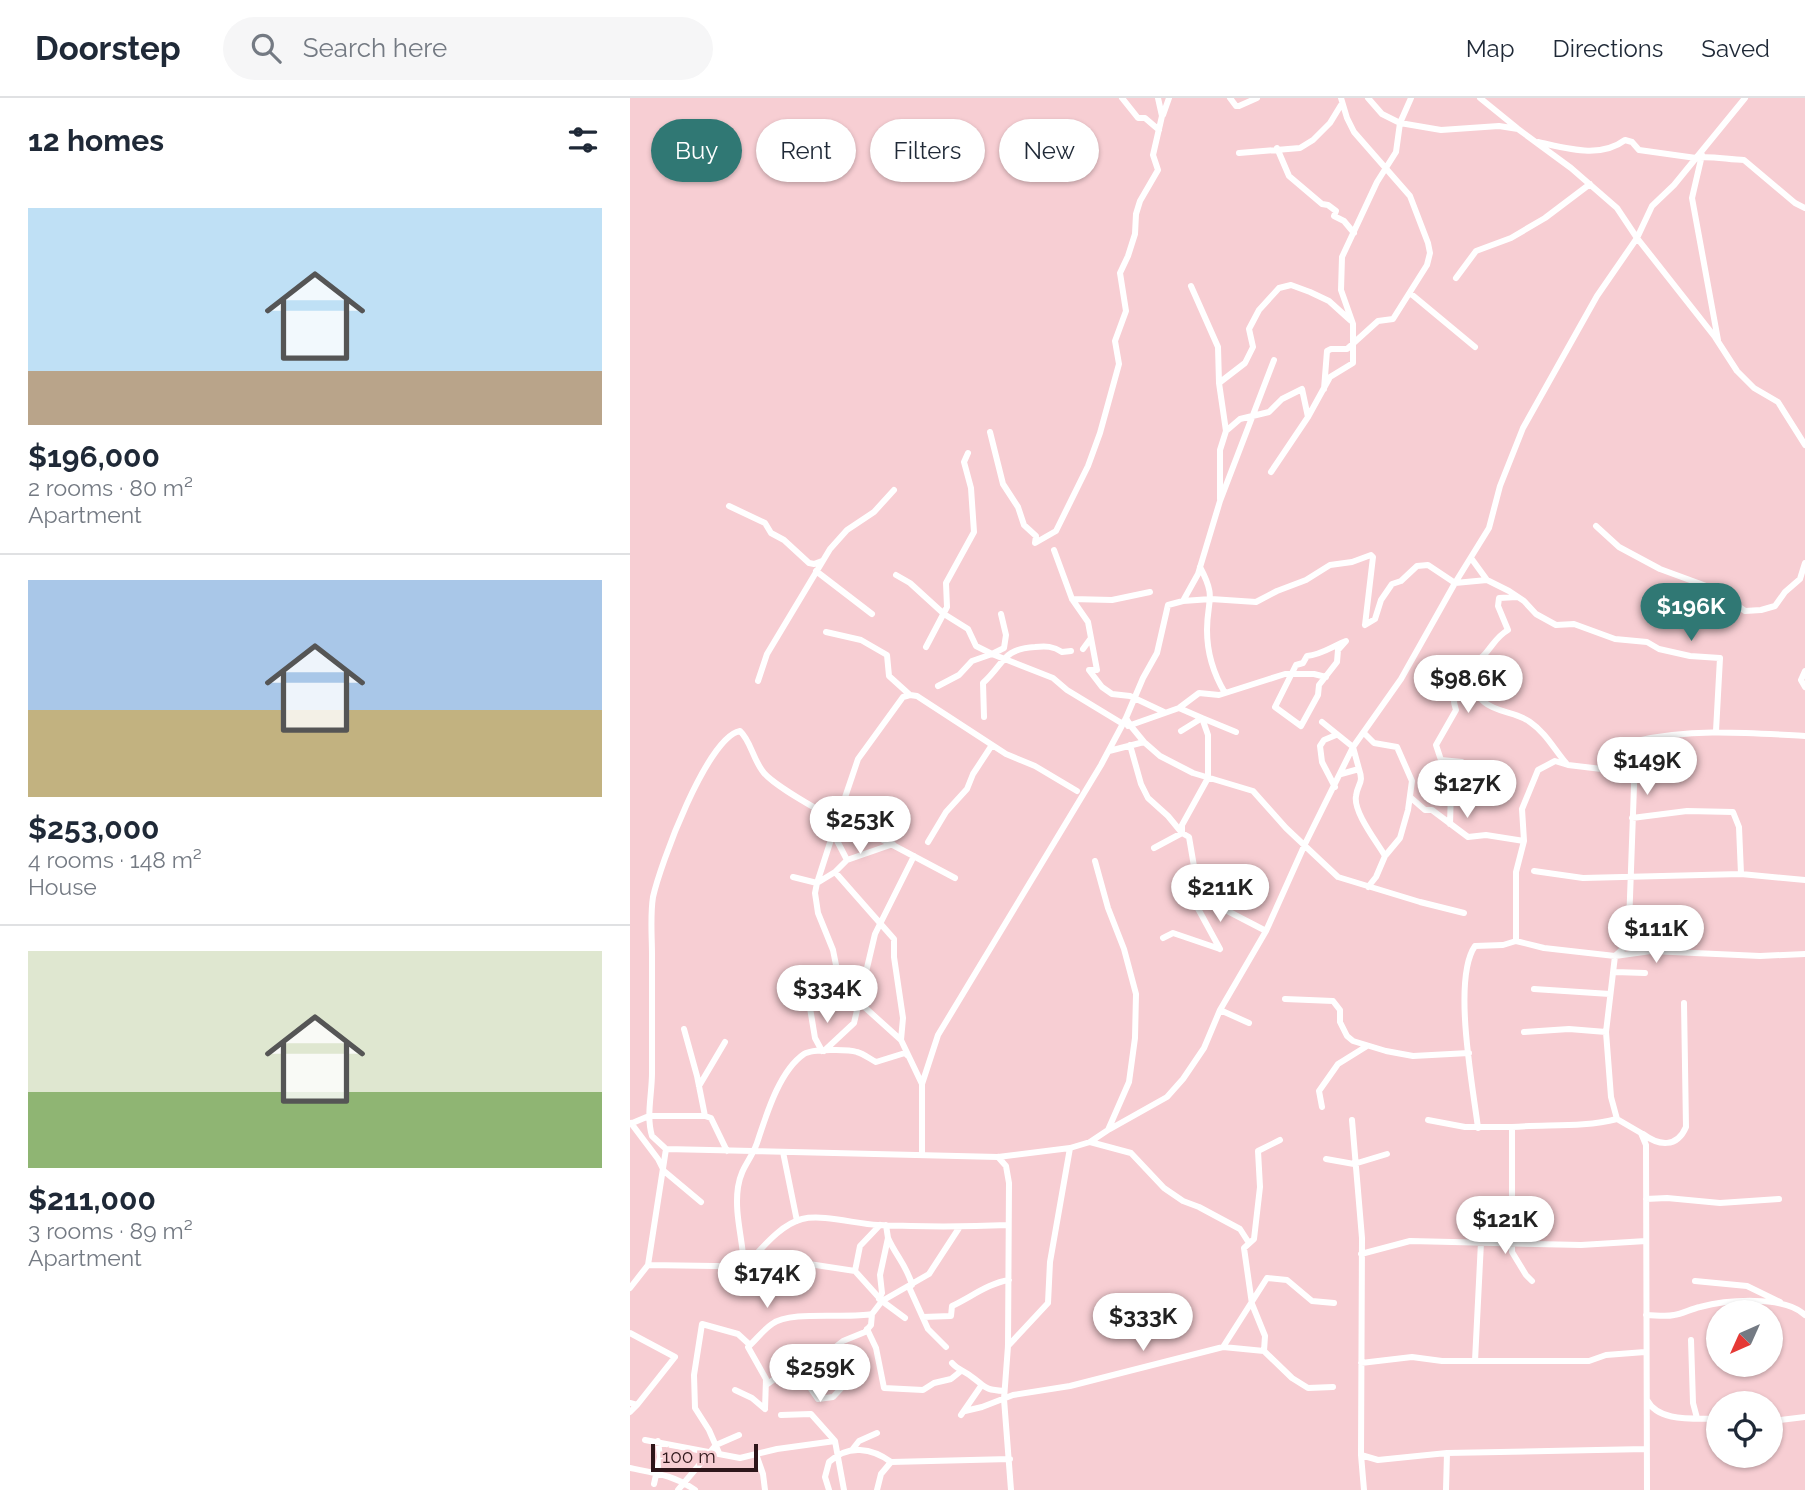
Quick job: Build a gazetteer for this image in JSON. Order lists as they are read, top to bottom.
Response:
{
  "scale_bar": "100 m",
  "north": "bottom left",
  "page": {
    "header": "Doorstep",
    "search": "Search here",
    "nav": ["Map", "Directions", "Saved"],
    "heading": "12 homes",
    "chip": [
      "Buy",
      "Rent",
      "Filters",
      "New"
    ],
    "list": [
      {
        "name": "$196,000",
        "note": "2 rooms · 80 m² · Apartment"
      },
      {
        "name": "$253,000",
        "note": "4 rooms · 148 m² · House"
      },
      {
        "name": "$211,000",
        "note": "3 rooms · 89 m² · Apartment"
      }
    ],
    "price": [
      "$196K",
      "$98.6K",
      "$149K",
      "$127K",
      "$253K",
      "$211K",
      "$111K",
      "$334K",
      "$121K",
      "$174K",
      "$333K",
      "$259K"
    ],
    "scale": "100 m"
  }
}
